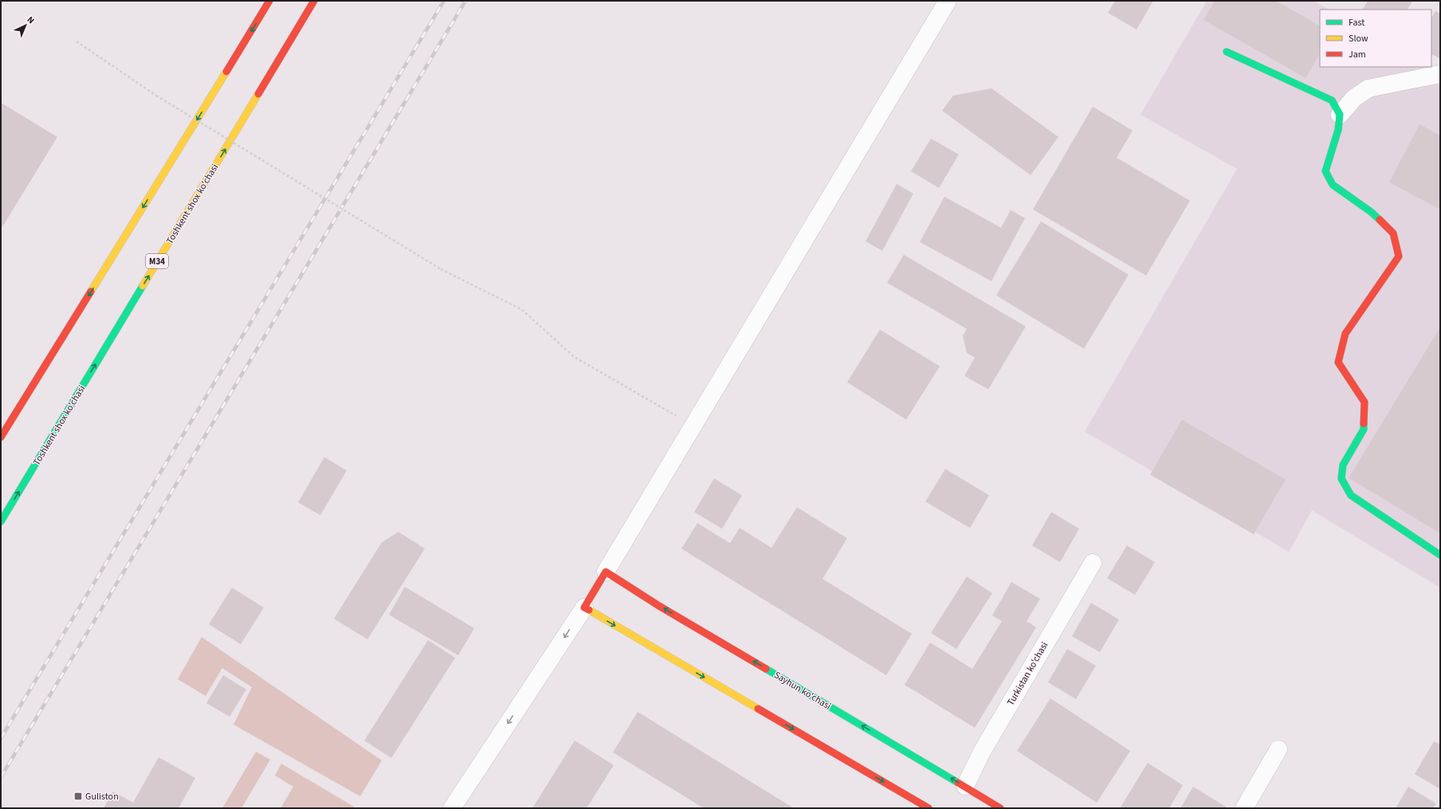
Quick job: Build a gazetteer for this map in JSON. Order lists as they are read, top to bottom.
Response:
{
  "streets": {
    "main road": ["Toshkent shox ko'chasi", "M34", "Sayhun ko'chasi"],
    "street": ["Turkistan ko'chasi"]
  },
  "crossings": [
    ["Turkistan ko'chasi", "Sayhun ko'chasi"]
  ],
  "places": {
    "transit": ["Guliston"]
  },
  "legend": ["Fast", "Slow", "Jam"],
  "north": "top right"
}
